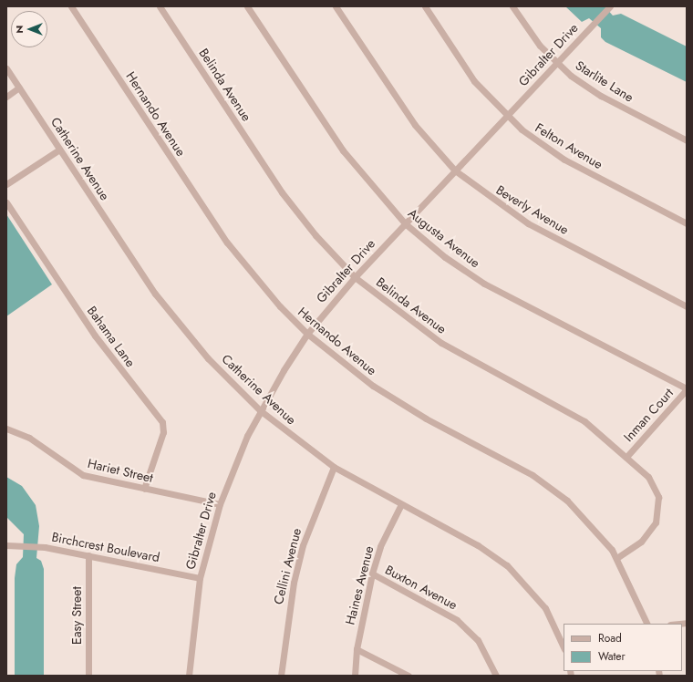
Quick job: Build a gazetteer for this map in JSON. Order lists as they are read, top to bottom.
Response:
{
  "streets": {
    "street": [
      "Gibralter Drive",
      "Starlite Lane",
      "Belinda Avenue",
      "Hernando Avenue",
      "Felton Avenue",
      "Catherine Avenue",
      "Beverly Avenue",
      "Augusta Avenue",
      "Bahama Lane",
      "Inman Court",
      "Hariet Street",
      "Birchcrest Boulevard",
      "Cellini Avenue",
      "Haines Avenue",
      "Buxton Avenue",
      "Easy Street"
    ]
  },
  "crossings": [
    ["Gibralter Drive", "Starlite Lane"],
    ["Gibralter Drive", "Belinda Avenue"],
    ["Gibralter Drive", "Hernando Avenue"],
    ["Gibralter Drive", "Felton Avenue"],
    ["Gibralter Drive", "Catherine Avenue"],
    ["Gibralter Drive", "Beverly Avenue"],
    ["Gibralter Drive", "Augusta Avenue"],
    ["Gibralter Drive", "Hariet Street"],
    ["Gibralter Drive", "Birchcrest Boulevard"],
    ["Belinda Avenue", "Hernando Avenue"],
    ["Belinda Avenue", "Inman Court"],
    ["Catherine Avenue", "Cellini Avenue"],
    ["Catherine Avenue", "Haines Avenue"],
    ["Augusta Avenue", "Inman Court"],
    ["Bahama Lane", "Hariet Street"],
    ["Birchcrest Boulevard", "Easy Street"],
    ["Haines Avenue", "Buxton Avenue"]
  ],
  "legend": ["Road", "Water"],
  "north": "left"
}
